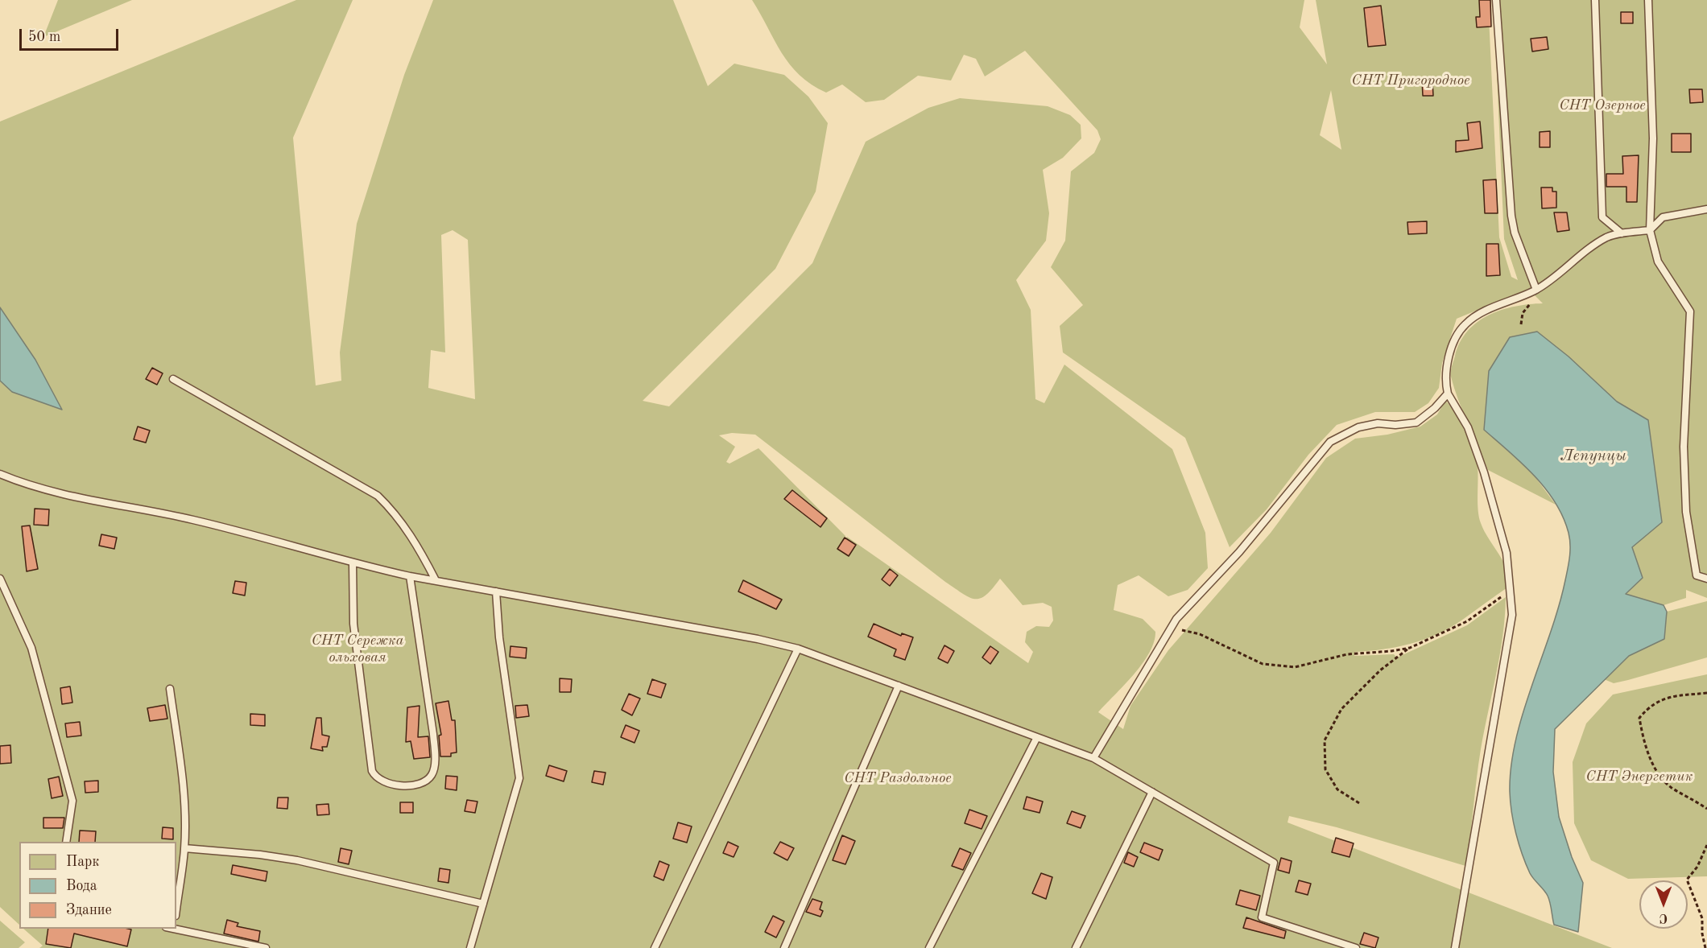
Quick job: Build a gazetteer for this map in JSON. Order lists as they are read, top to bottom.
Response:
{
  "water": ["Лепунцы"],
  "parks": [
    "СНТ Пригородное",
    "СНТ Озерное",
    "СНТ Сережка ольховая",
    "СНТ Энергетик",
    "СНТ Раздольное"
  ],
  "legend": ["Парк", "Вода", "Здание"],
  "scale_bar": "50 m",
  "north": "bottom"
}
